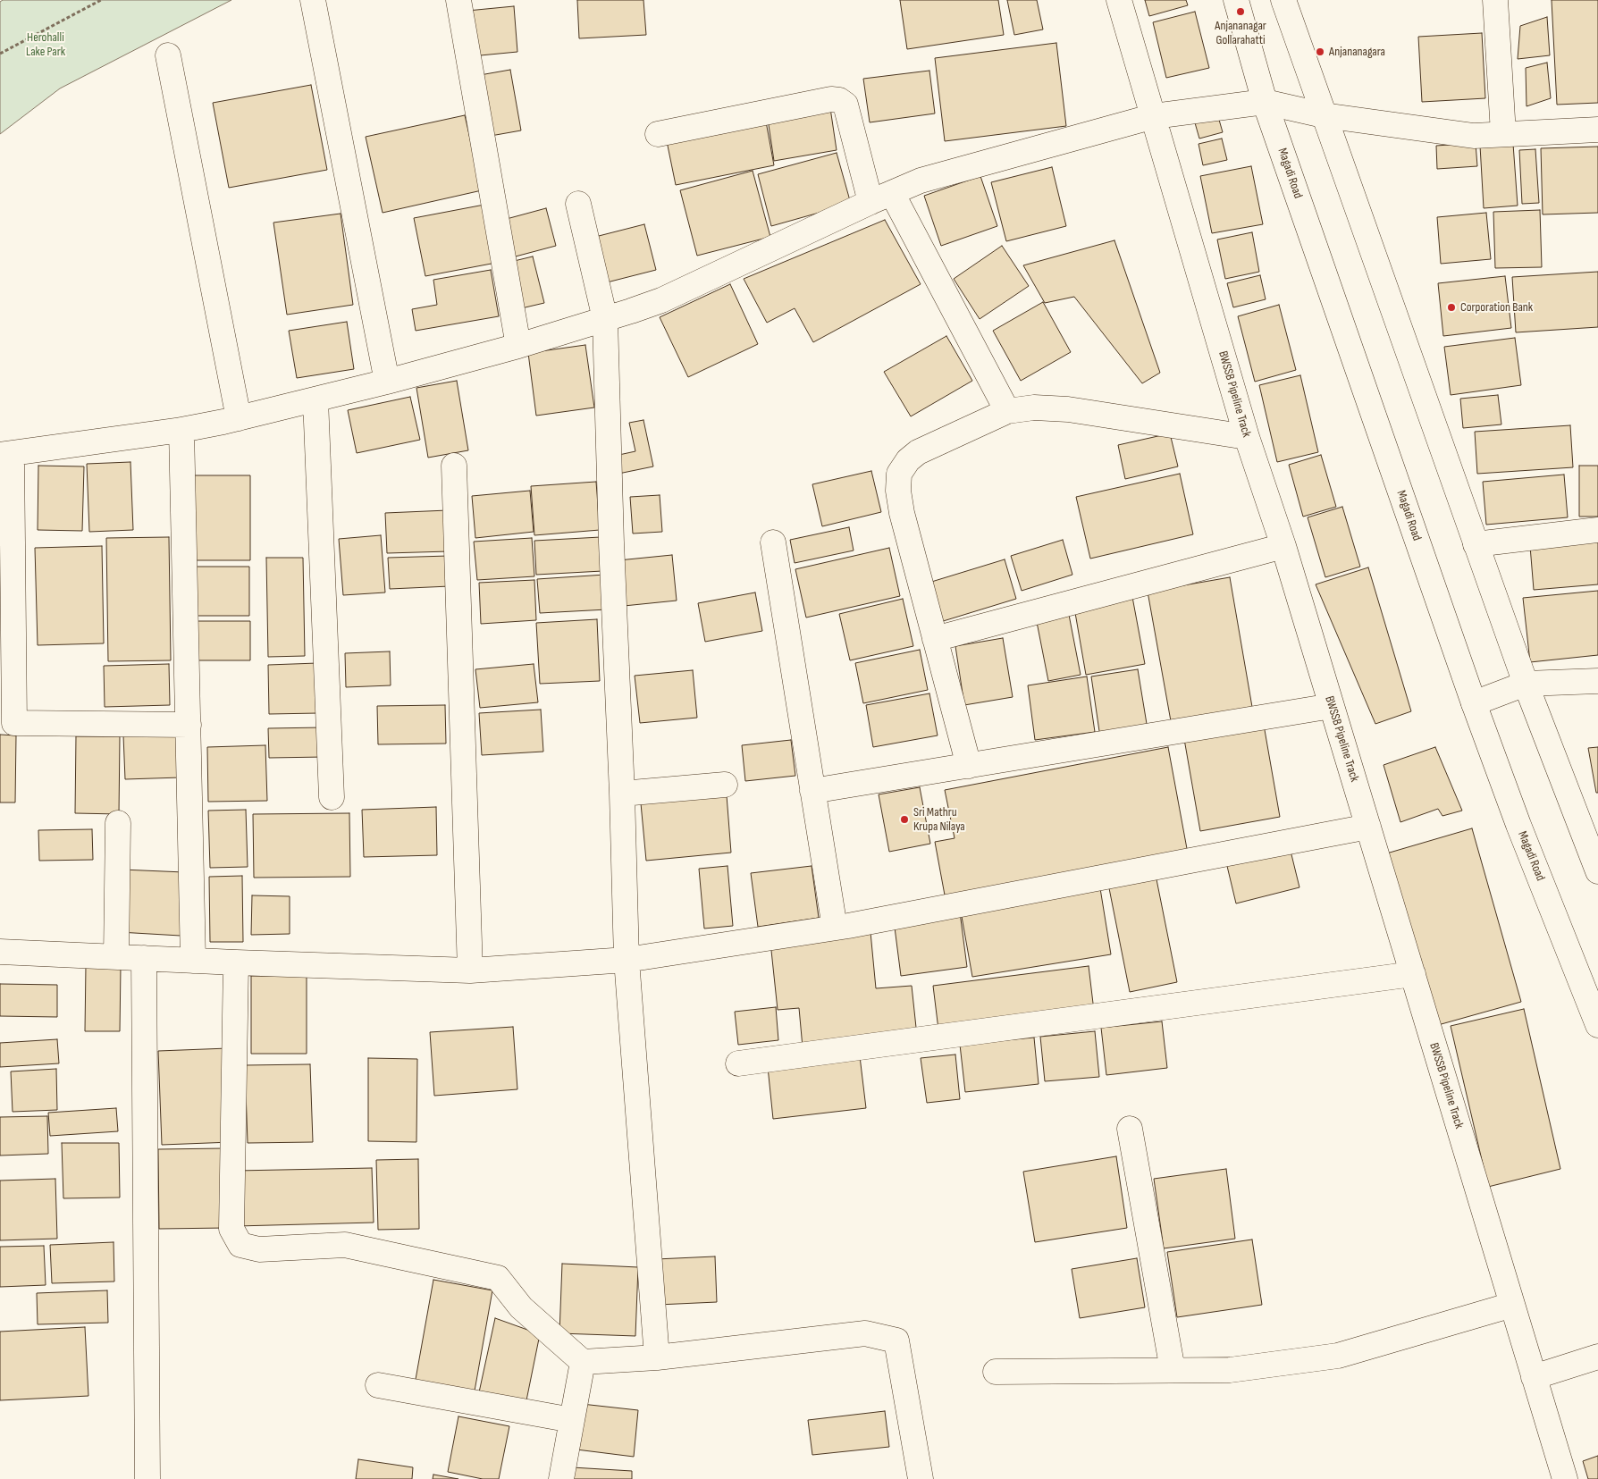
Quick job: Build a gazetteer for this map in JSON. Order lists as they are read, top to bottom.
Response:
{
  "streets": {
    "street": ["Magadi Road", "BWSSB Pipeline Track"]
  },
  "parks": ["Herohalli Lake Park"],
  "places": [
    "Anjananagar Gollarahatti",
    "Anjananagara",
    "Corporation Bank",
    "Sri Mathru Krupa Nilaya"
  ]
}
